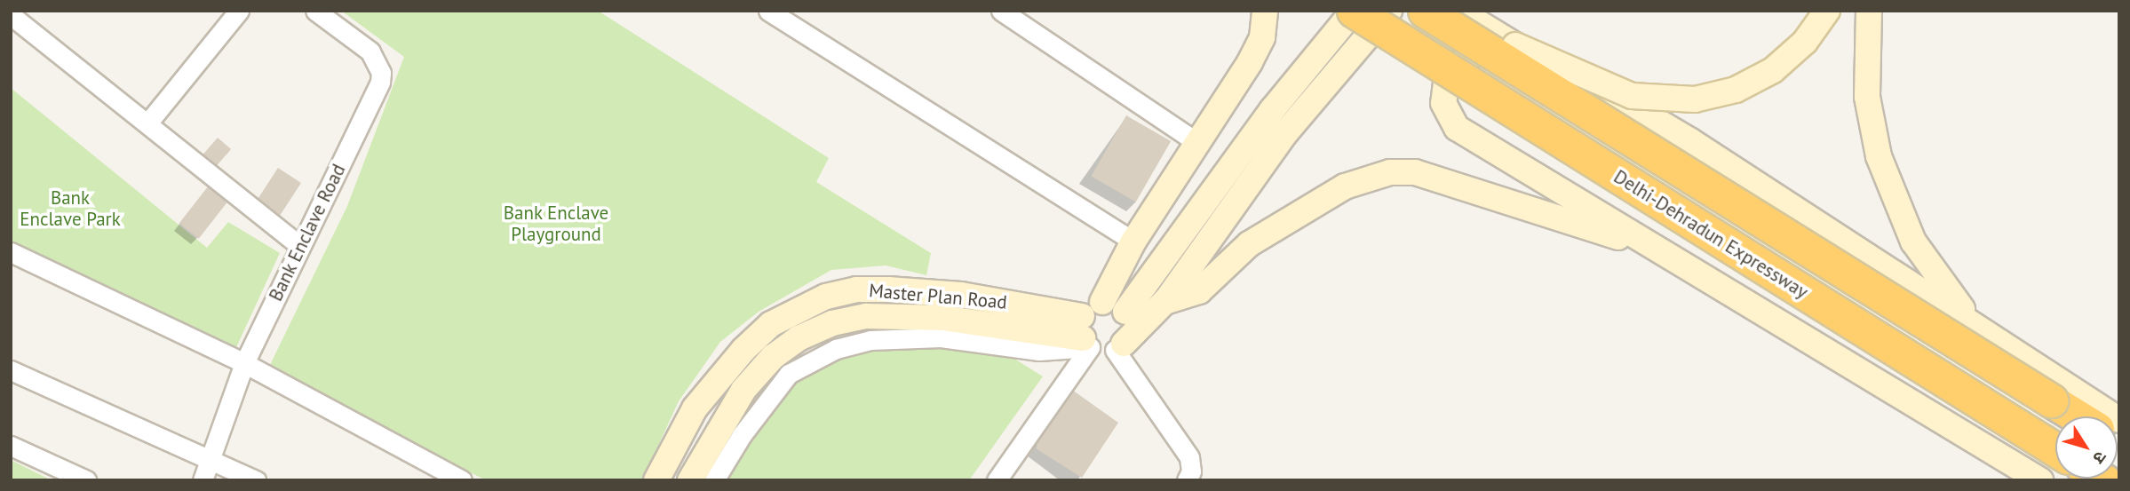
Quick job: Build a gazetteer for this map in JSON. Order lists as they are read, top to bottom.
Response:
{
  "streets": {
    "highway": ["Delhi-Dehradun Expressway"],
    "main road": ["Master Plan Road"],
    "street": ["Bank Enclave Road"]
  },
  "parks": ["Bank Enclave Park", "Bank Enclave Playground"],
  "north": "bottom right"
}
